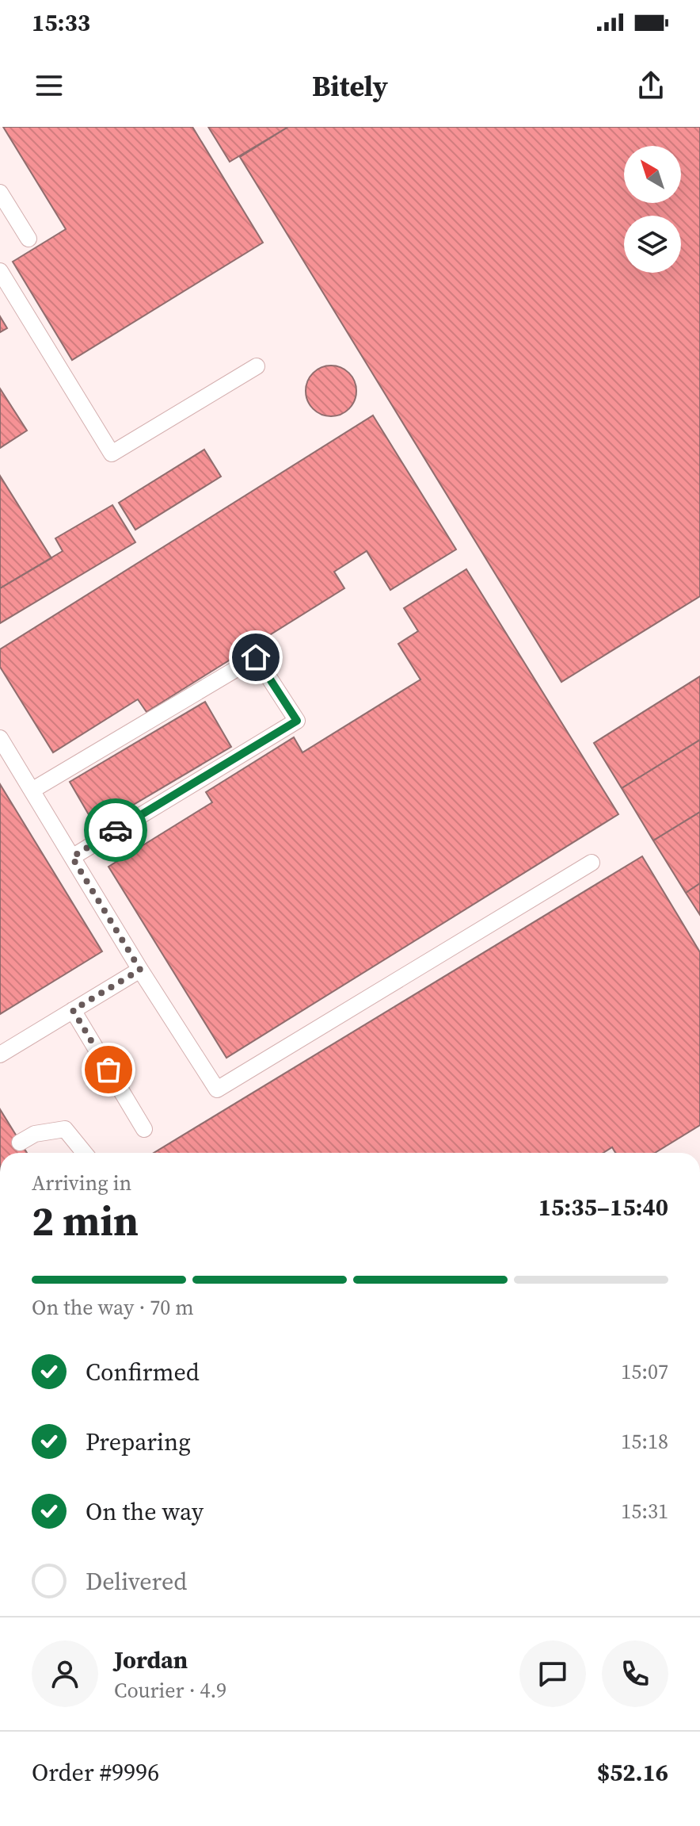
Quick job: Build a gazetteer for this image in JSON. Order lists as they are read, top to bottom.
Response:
{
  "north": "top left",
  "page": {
    "status": "15:33",
    "header": "Bitely",
    "heading": ["2 min", "Arriving in", "15:35–15:40"],
    "panel": [
      "Jordan",
      "Courier · 4.9",
      "Order #9996",
      "$52.16"
    ],
    "bar": "On the way · 70 m",
    "list": [
      ["Confirmed", "15:07"],
      ["Preparing", "15:18"],
      ["On the way", "15:31"],
      "Delivered"
    ]
  }
}
